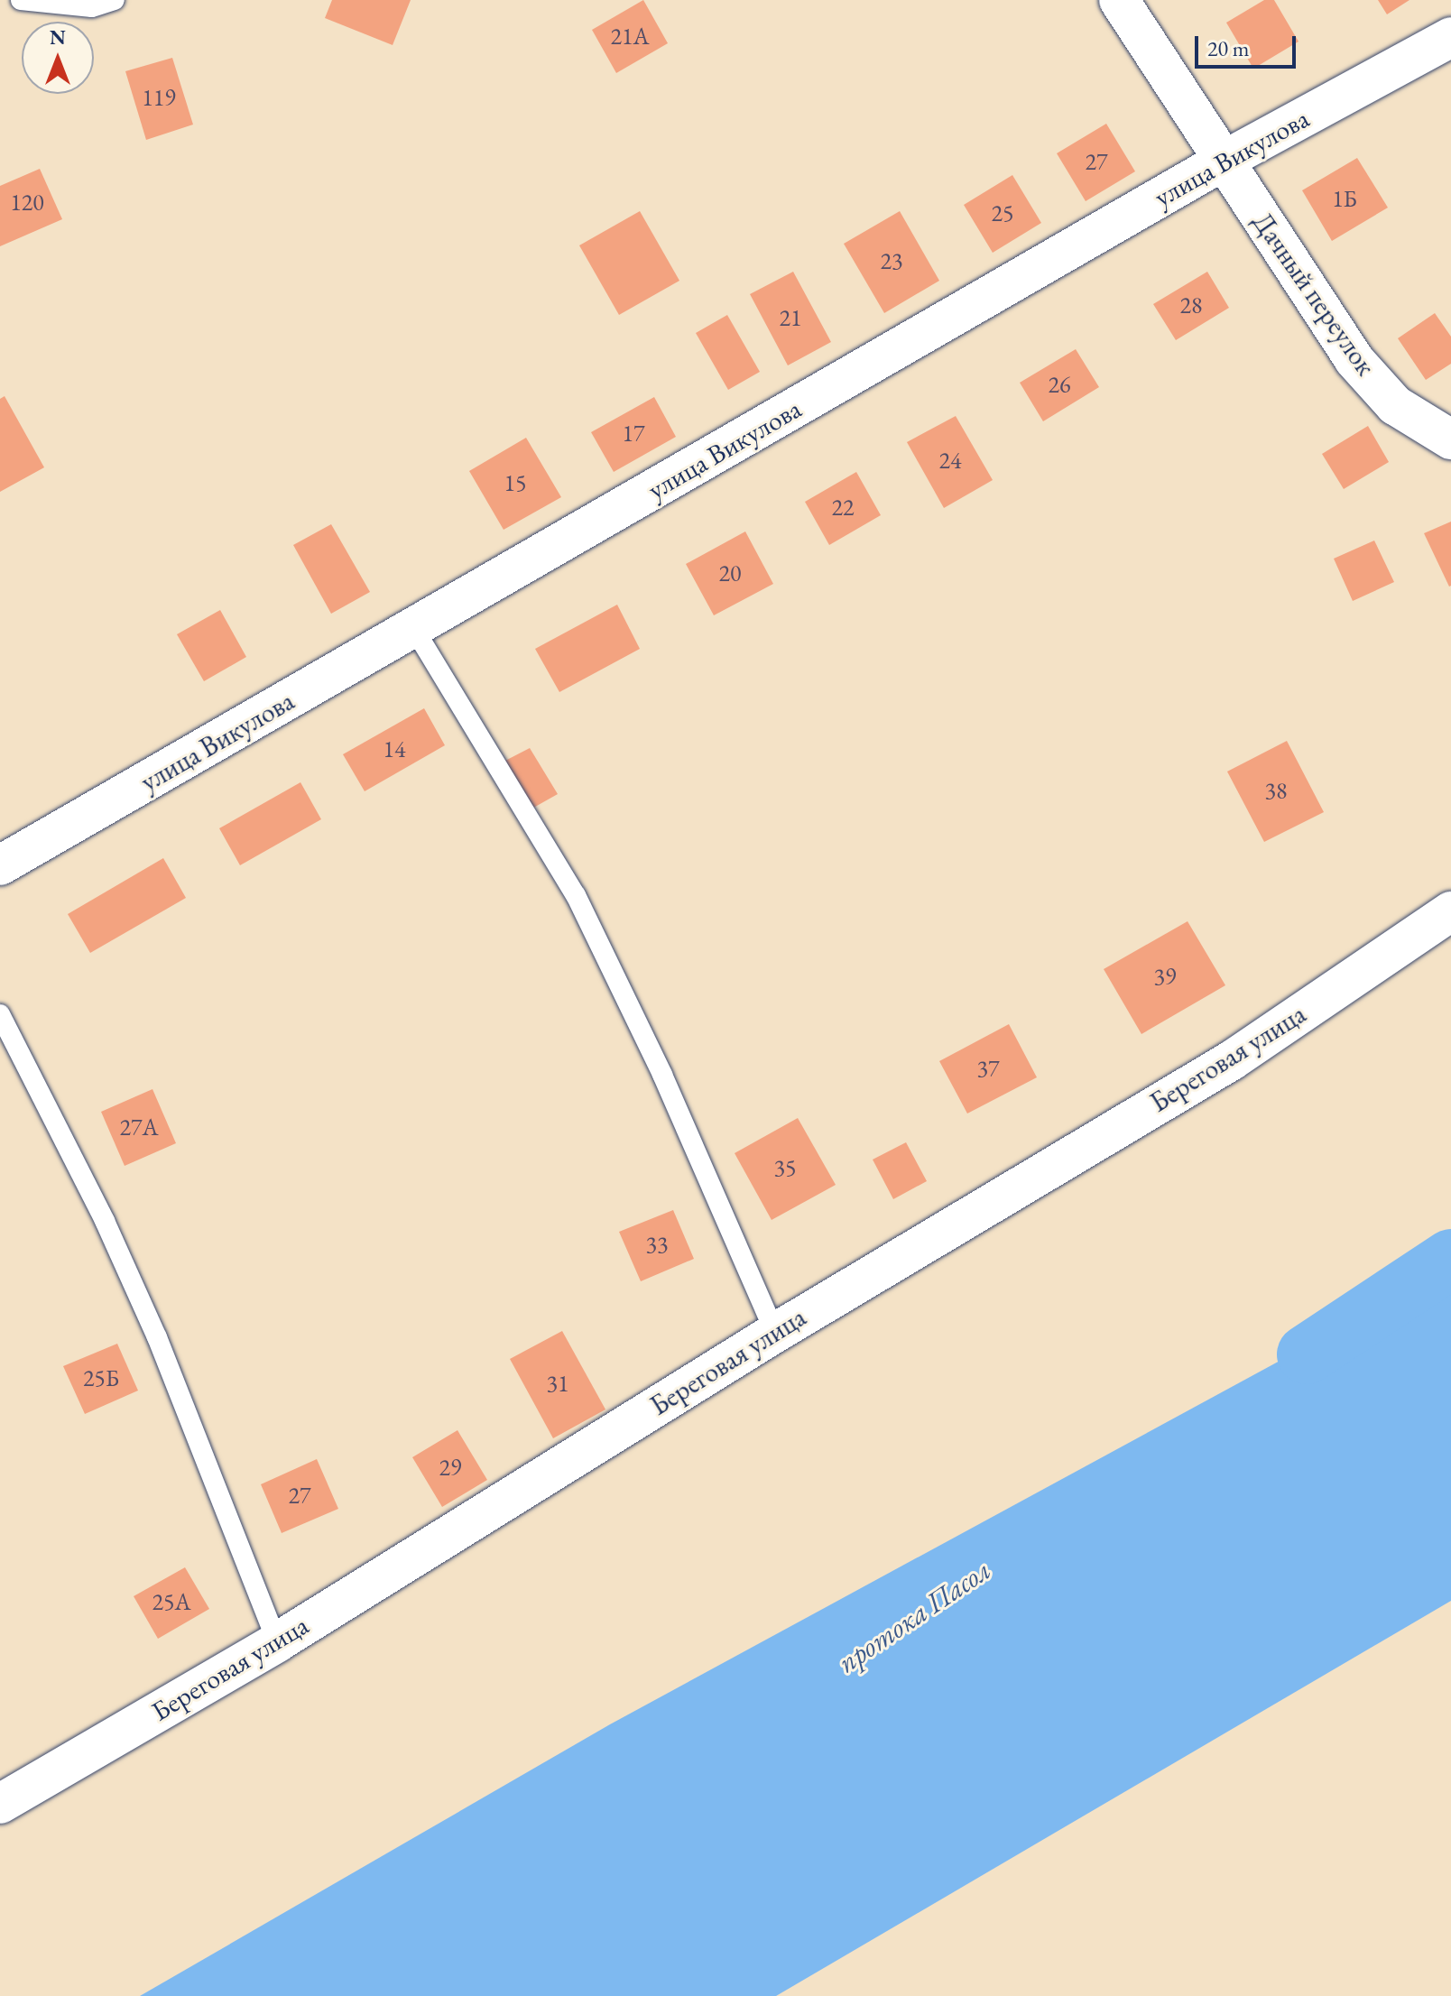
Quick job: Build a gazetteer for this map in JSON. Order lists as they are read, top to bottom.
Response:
{
  "streets": {
    "street": ["улица Викулова", "Дачный переулок", "Береговая улица"]
  },
  "crossings": [
    ["улица Викулова", "Дачный переулок"]
  ],
  "water": ["протока Пасол"],
  "house_numbers": [
    "21А",
    "119",
    "27",
    "1Б",
    "120",
    "25",
    "23",
    "28",
    "21",
    "26",
    "17",
    "24",
    "15",
    "22",
    "20",
    "14",
    "38",
    "39",
    "37",
    "27А",
    "35",
    "33",
    "25Б",
    "31",
    "29",
    "27",
    "25А"
  ],
  "scale_bar": "20 m",
  "north": "top"
}
